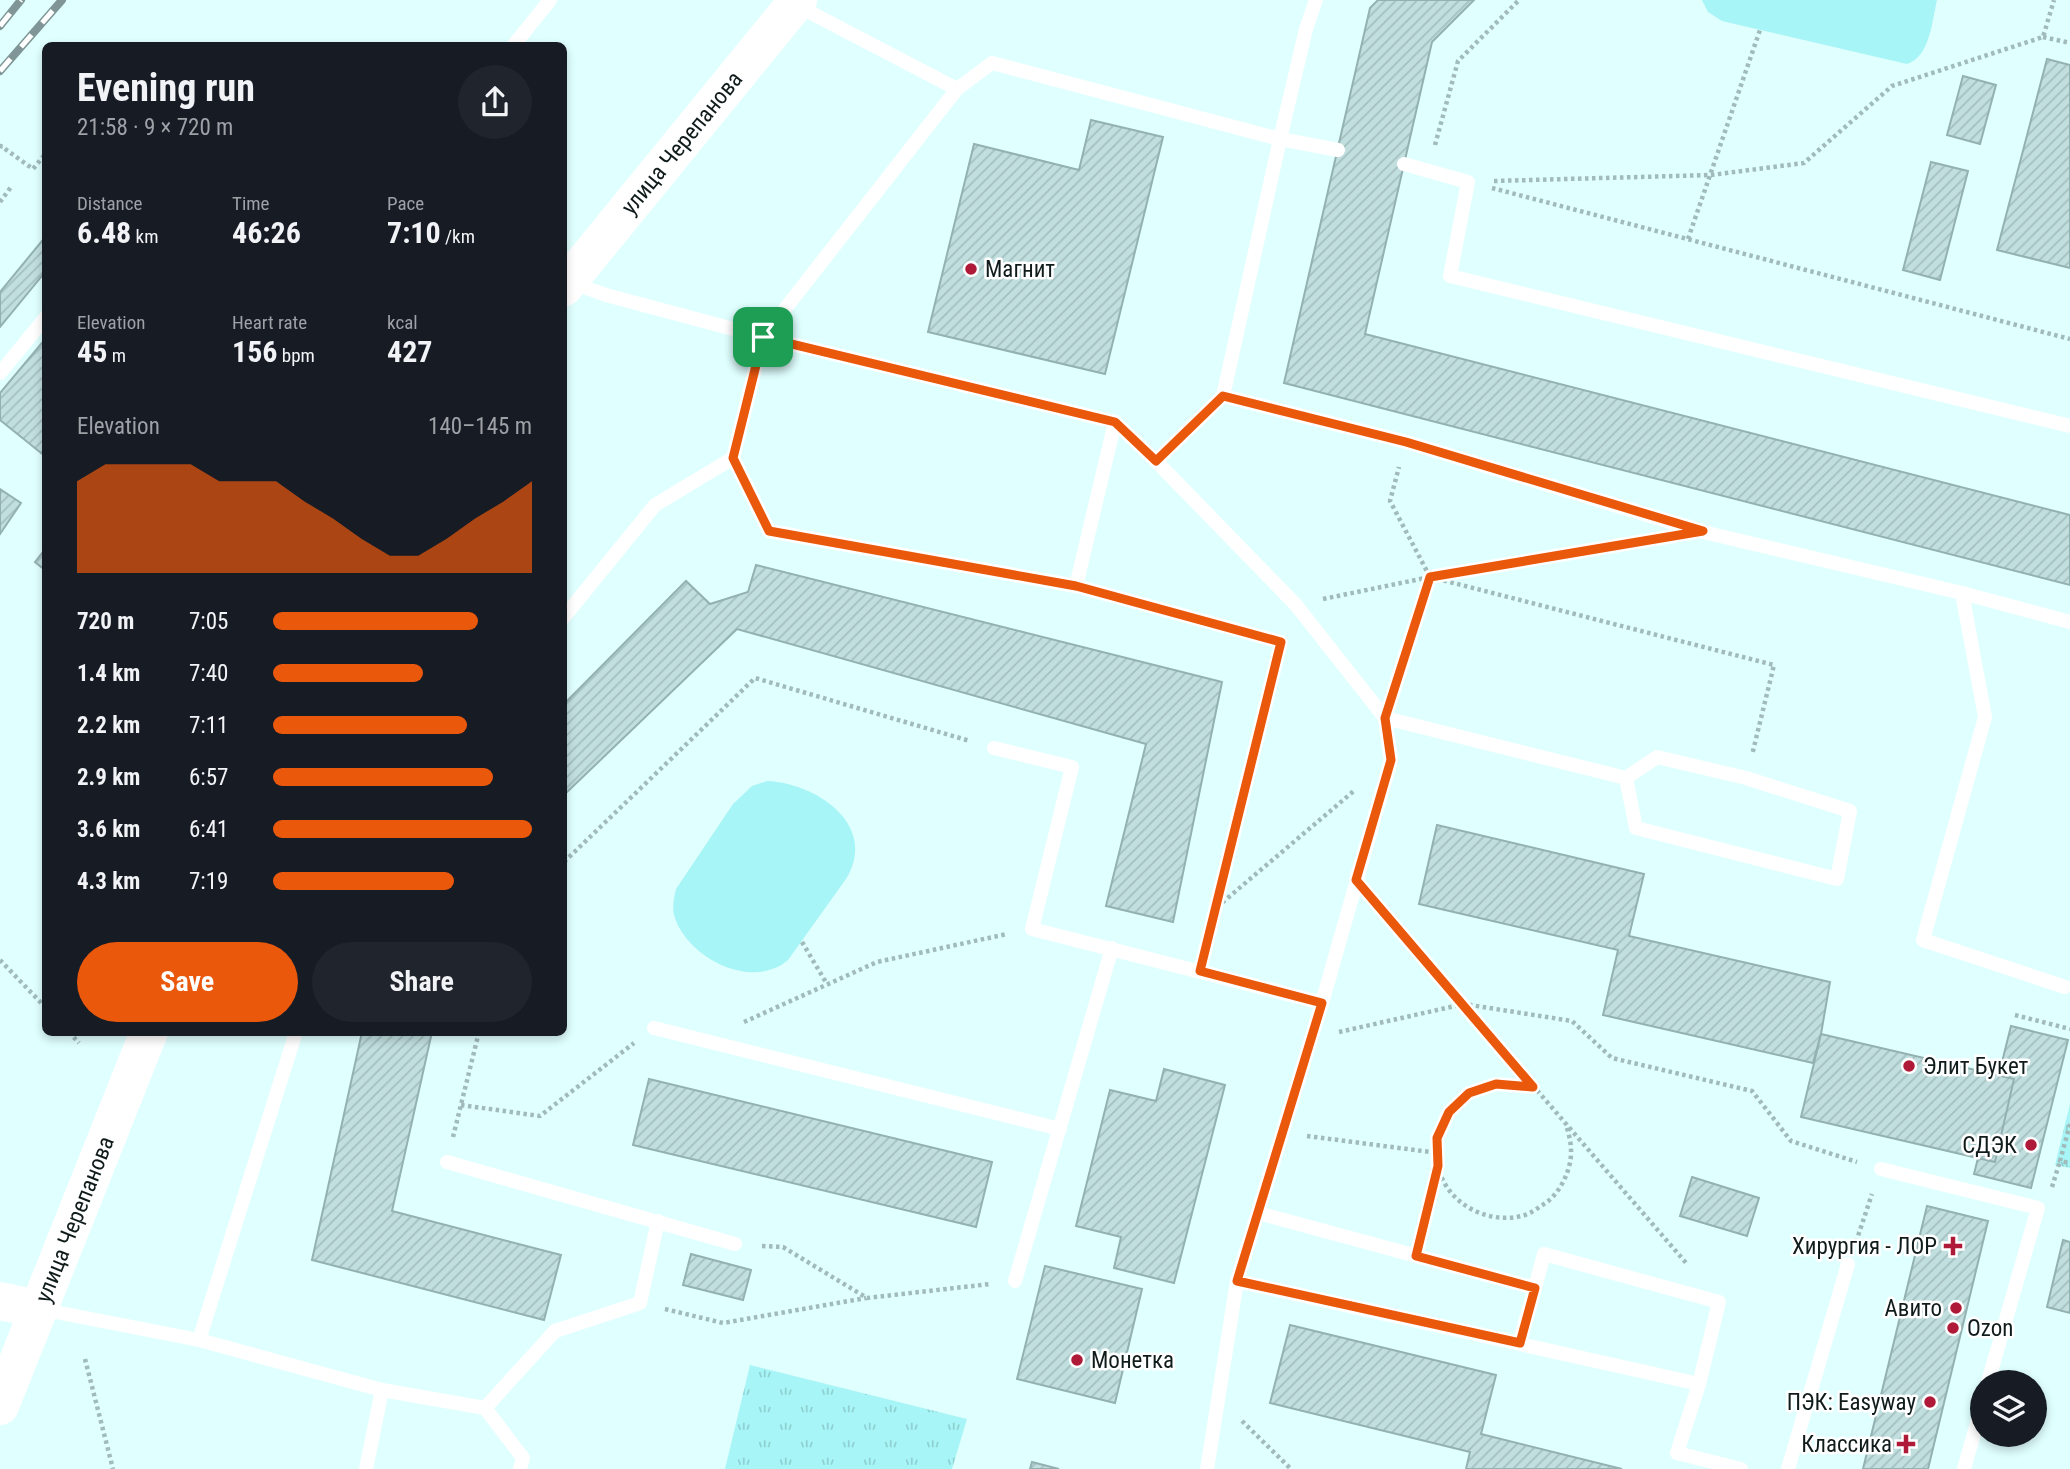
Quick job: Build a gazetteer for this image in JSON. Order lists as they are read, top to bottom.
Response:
{
  "streets": {
    "main road": ["улица Черепанова"]
  },
  "places": {
    "other": [
      "Магнит",
      "Элит Букет",
      "СДЭК",
      "Авито",
      "Ozon",
      "Монетка",
      "ПЭК: Easyway"
    ],
    "health": ["Хирургия - ЛОР", "Классика"]
  },
  "page": {
    "heading": ["Evening run", "21:58 · 9 × 720 m"],
    "stats": [
      ["Distance", "6.48 km"],
      ["Time", "46:26"],
      ["Pace", "7:10 /km"],
      ["Elevation", "45 m"],
      ["Heart rate", "156 bpm"],
      ["kcal", "427"]
    ],
    "chart": ["Elevation", "140–145 m"],
    "list": [
      {
        "name": "720 m",
        "note": "7:05"
      },
      {
        "name": "1.4 km",
        "note": "7:40"
      },
      {
        "name": "2.2 km",
        "note": "7:11"
      },
      {
        "name": "2.9 km",
        "note": "6:57"
      },
      {
        "name": "3.6 km",
        "note": "6:41"
      },
      {
        "name": "4.3 km",
        "note": "7:19"
      }
    ],
    "buttons": ["Save", "Share"]
  }
}
